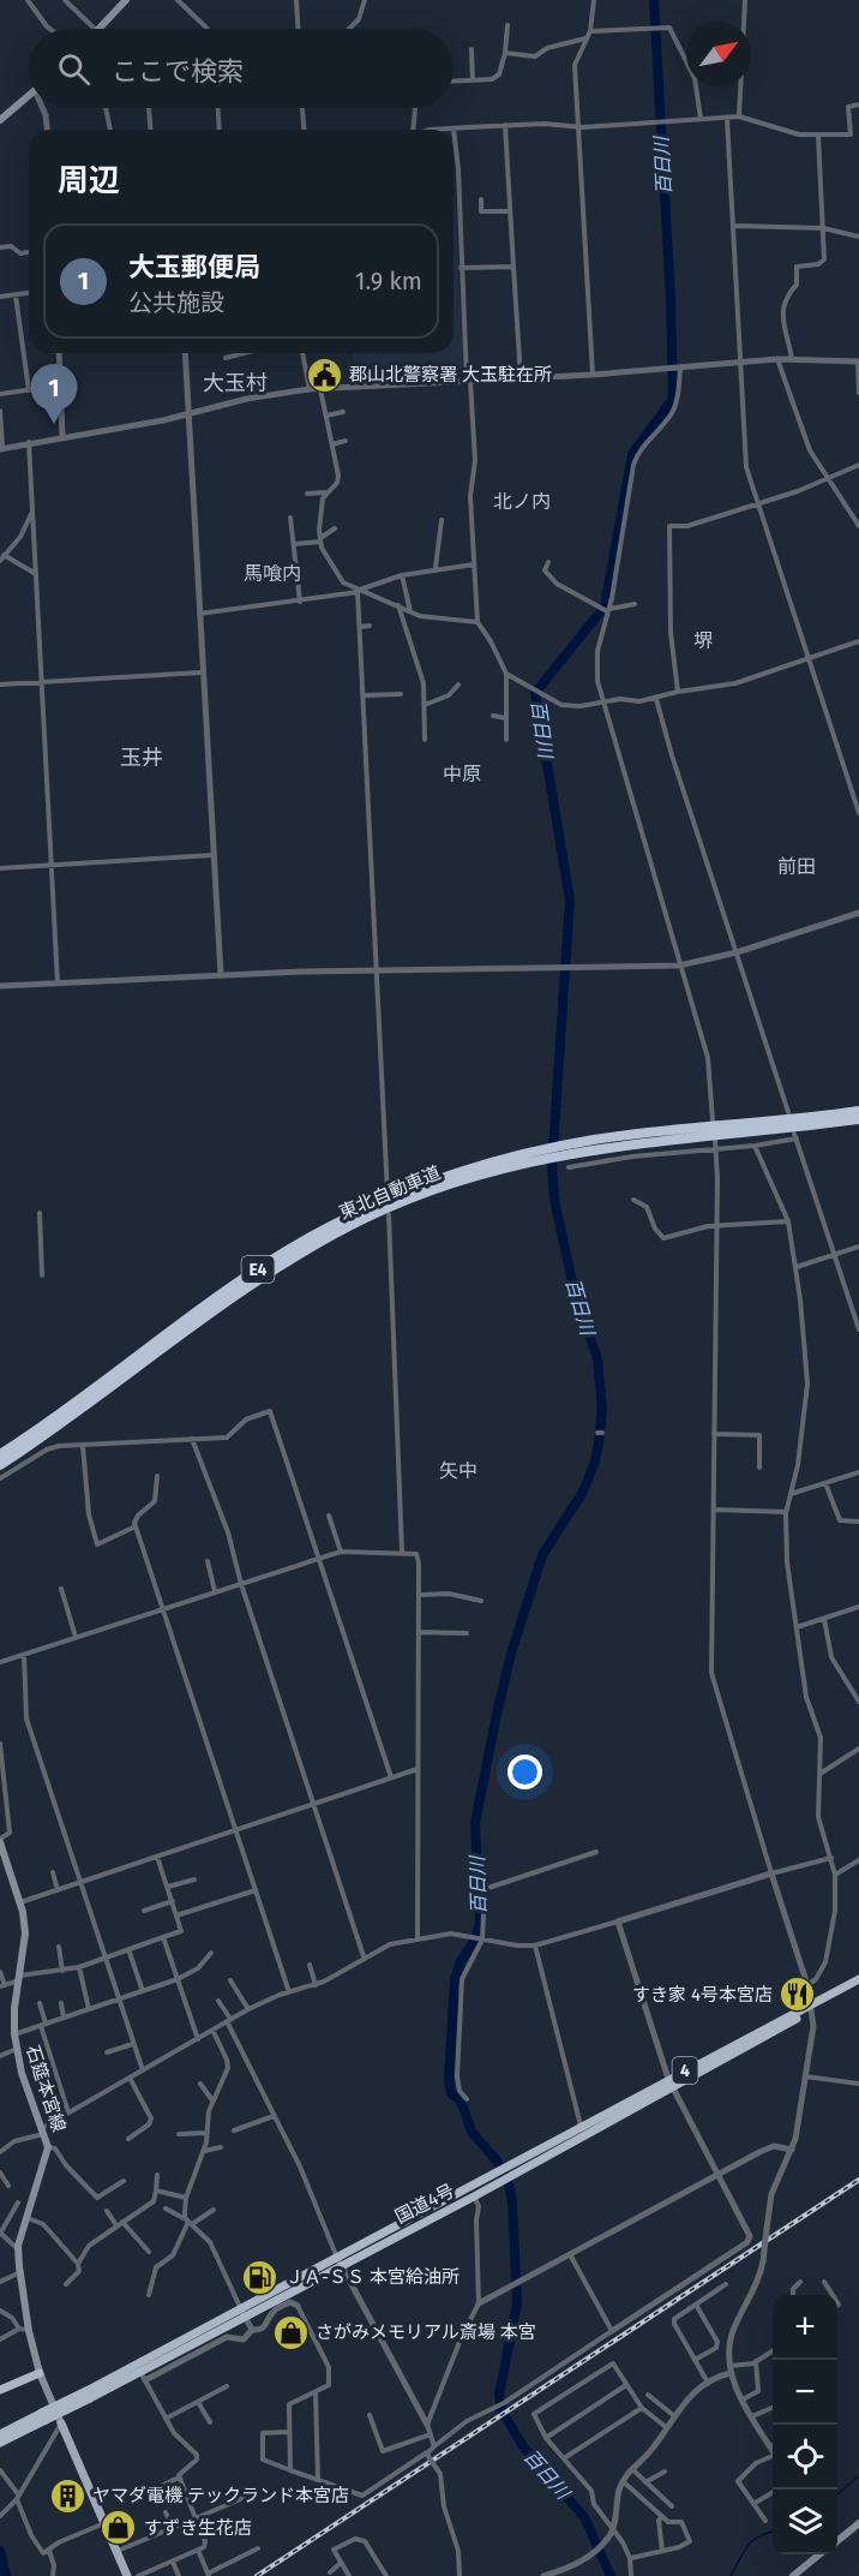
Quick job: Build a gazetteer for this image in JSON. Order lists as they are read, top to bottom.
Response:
{
  "streets": {
    "highway": [
      "東北自動車道",
      "E4",
      "4",
      "国道4号"
    ],
    "main road": ["石筵本宮線"]
  },
  "districts": [
    "大玉村",
    "北ノ内",
    "馬喰内",
    "堺",
    "玉井",
    "中原",
    "前田",
    "矢中"
  ],
  "water": ["百日川"],
  "places": {
    "public building": ["郡山北警察署 大玉駐在所"],
    "restaurant": ["すき家 4号本宮店"],
    "fuel station": ["ＪＡ-ＳＳ 本宮給油所"],
    "shop": ["さがみメモリアル斎場 本宮", "すずき生花店"],
    "building": ["ヤマダ電機 テックランド本宮店"]
  },
  "north": "top right",
  "page": {
    "search": "ここで検索",
    "heading": "周辺",
    "list": [
      {
        "mark": "1",
        "name": "大玉郵便局",
        "note": "公共施設",
        "value": "1.9 km"
      }
    ],
    "pins": "1",
    "map_buttons": ["+", "−"]
  }
}
